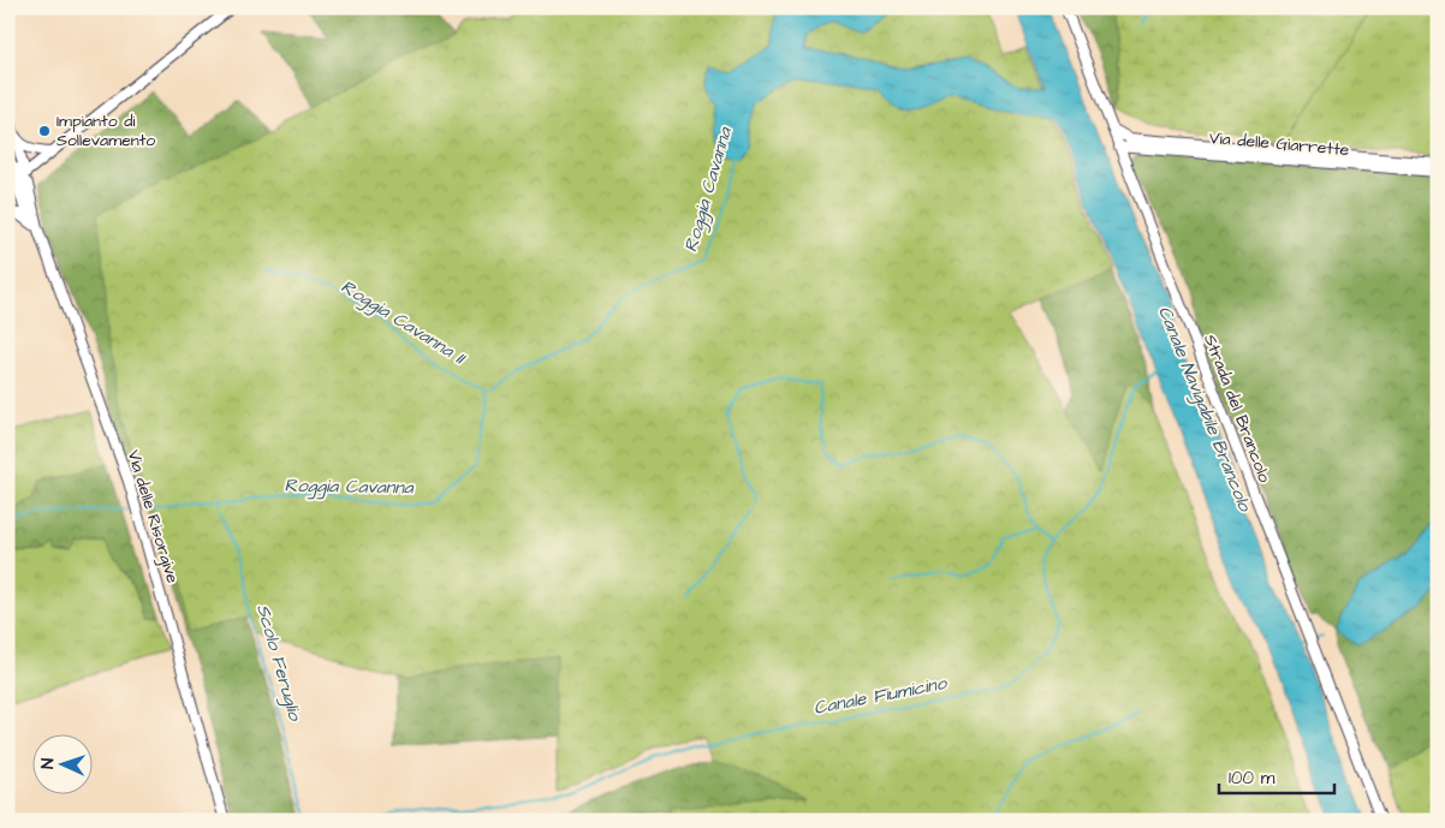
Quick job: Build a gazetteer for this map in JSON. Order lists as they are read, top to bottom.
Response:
{
  "streets": {
    "street": ["Via delle Giarrette", "Strada del Brancolo", "Via delle Risorgive"]
  },
  "crossings": [
    ["Via delle Giarrette", "Strada del Brancolo"]
  ],
  "water": [
    "Roggia Cavanna",
    "Roggia Cavanna II",
    "Canale Navigabile Brancolo",
    "Scolo Feruglio",
    "Canale Fiumicino"
  ],
  "places": ["Impianto di Sollevamento"],
  "scale_bar": "100 m",
  "north": "left"
}
